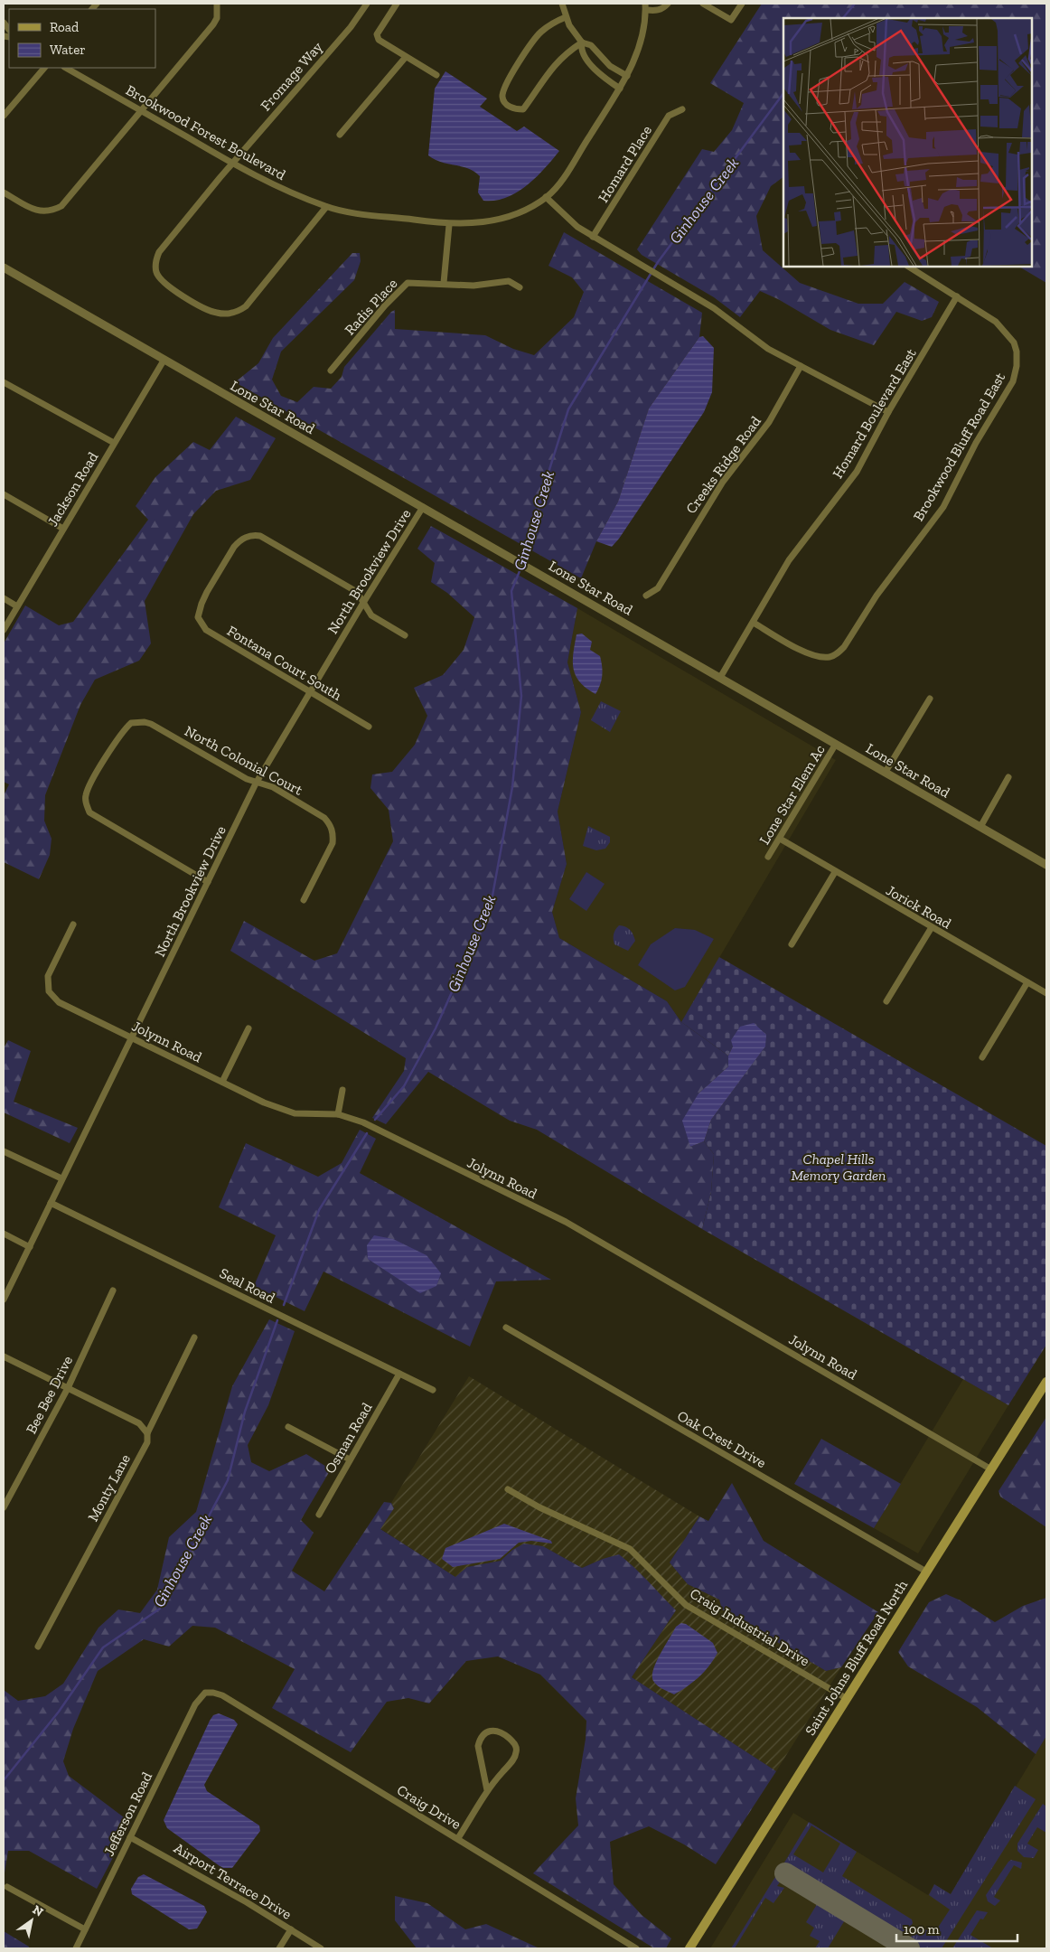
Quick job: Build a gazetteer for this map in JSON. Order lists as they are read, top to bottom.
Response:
{
  "streets": {
    "main road": ["Saint Johns Bluff Road North"],
    "street": [
      "Fromage Way",
      "Brookwood Forest Boulevard",
      "Homard Place",
      "Radis Place",
      "Lone Star Road",
      "Homard Boulevard East",
      "Brookwood Bluff Road East",
      "Creeks Ridge Road",
      "Jackson Road",
      "North Brookview Drive",
      "Fontana Court South",
      "North Colonial Court",
      "Lone Star Elem Ac",
      "Jorick Road",
      "Jolynn Road",
      "Seal Road",
      "Bee Bee Drive",
      "Osman Road",
      "Oak Crest Drive",
      "Monty Lane",
      "Craig Industrial Drive",
      "Craig Drive",
      "Jefferson Road",
      "Airport Terrace Drive"
    ]
  },
  "crossings": [
    ["Fromage Way", "Brookwood Forest Boulevard"],
    ["Lone Star Road", "Homard Boulevard East"],
    ["Lone Star Road", "Jackson Road"],
    ["Lone Star Road", "North Brookview Drive"],
    ["Lone Star Road", "Lone Star Elem Ac"],
    ["Homard Boulevard East", "Brookwood Bluff Road East"],
    ["North Brookview Drive", "Fontana Court South"],
    ["North Brookview Drive", "North Colonial Court"],
    ["North Brookview Drive", "Jolynn Road"],
    ["North Brookview Drive", "Seal Road"],
    ["Lone Star Elem Ac", "Jorick Road"],
    ["Jolynn Road", "Saint Johns Bluff Road North"],
    ["Seal Road", "Osman Road"],
    ["Oak Crest Drive", "Saint Johns Bluff Road North"],
    ["Craig Industrial Drive", "Saint Johns Bluff Road North"],
    ["Craig Drive", "Jefferson Road"],
    ["Jefferson Road", "Airport Terrace Drive"]
  ],
  "water": ["Ginhouse Creek"],
  "parks": ["Chapel Hills Memory Garden"],
  "legend": ["Road", "Water"],
  "scale_bar": "100 m",
  "north": "top right"
}
